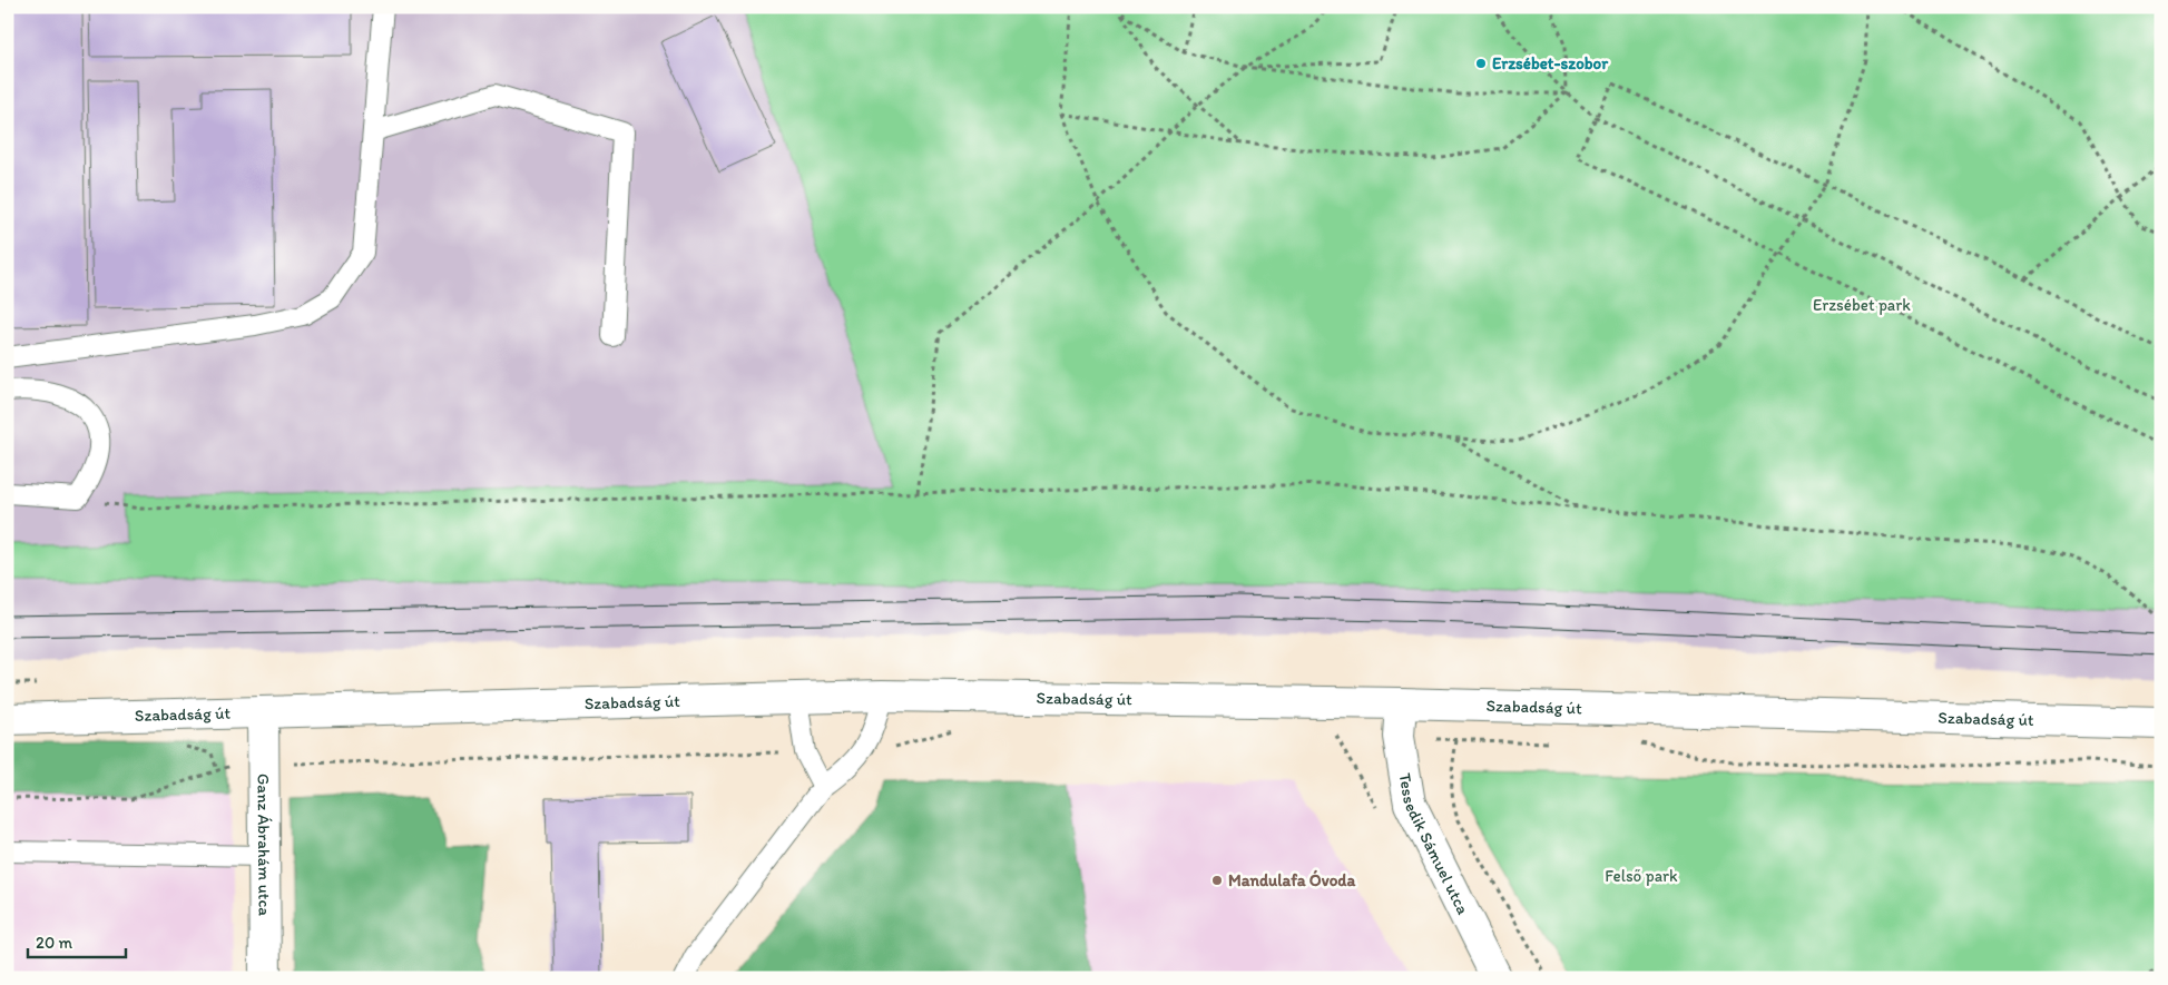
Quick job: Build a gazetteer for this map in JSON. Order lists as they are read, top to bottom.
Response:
{
  "streets": {
    "main road": ["Szabadság út", "Tessedik Sámuel utca", "Ganz Ábrahám utca"]
  },
  "crossings": [
    ["Szabadság út", "Tessedik Sámuel utca"],
    ["Szabadság út", "Ganz Ábrahám utca"]
  ],
  "parks": ["Erzsébet park", "Felső park"],
  "places": ["Erzsébet-szobor", "Mandulafa Óvoda"],
  "scale_bar": "20 m"
}
